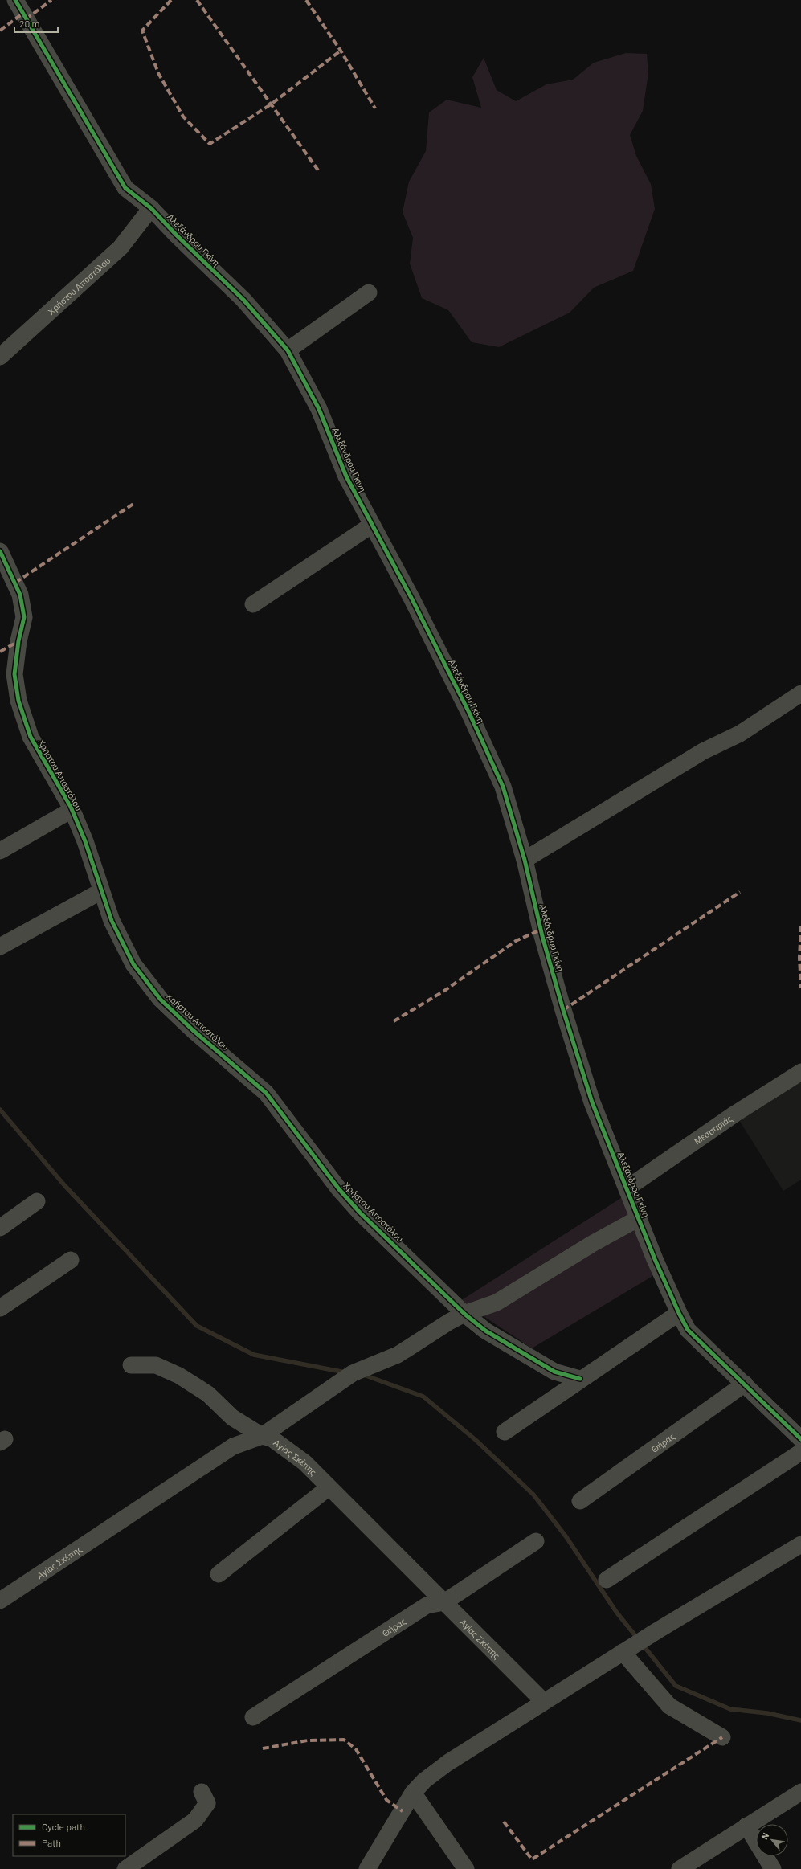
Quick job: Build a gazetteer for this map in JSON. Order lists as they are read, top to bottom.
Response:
{
  "streets": {
    "street": [
      "Αλεξάνδρου Γκίνη",
      "Χρήστου Αποστόλου",
      "Μεσσαριάς",
      "Θήρας",
      "Αγίας Σκέπης"
    ]
  },
  "crossings": [
    ["Αλεξάνδρου Γκίνη", "Χρήστου Αποστόλου"],
    ["Αλεξάνδρου Γκίνη", "Μεσσαριάς"],
    ["Αλεξάνδρου Γκίνη", "Θήρας"],
    ["Θήρας", "Αγίας Σκέπης"]
  ],
  "legend": ["Cycle path", "Path"],
  "scale_bar": "20 m",
  "north": "top left"
}
